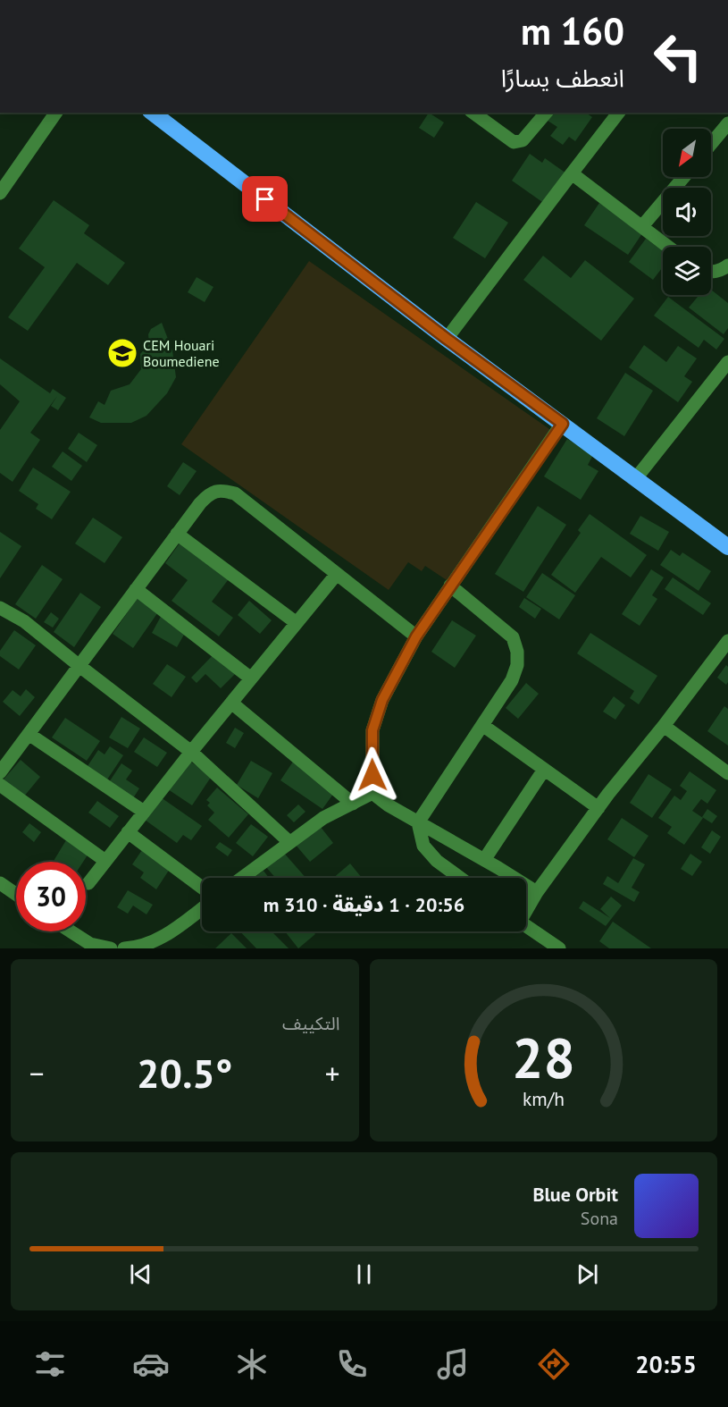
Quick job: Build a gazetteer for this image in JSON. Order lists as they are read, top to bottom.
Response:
{
  "places": {
    "school or university": ["CEM Houari Boumediene"]
  },
  "north": "bottom left",
  "page": {
    "turn": ["160 m", "انعطف يسارًا"],
    "limit": "30",
    "trip": "20:56 · 1 دقيقة · 310 m",
    "tile": "التكييف",
    "heat": ["−", "20.5°", "+"],
    "song": ["Blue Orbit", "Sona"],
    "tabs": "20:55",
    "gauge": ["28", "km/h"]
  }
}
